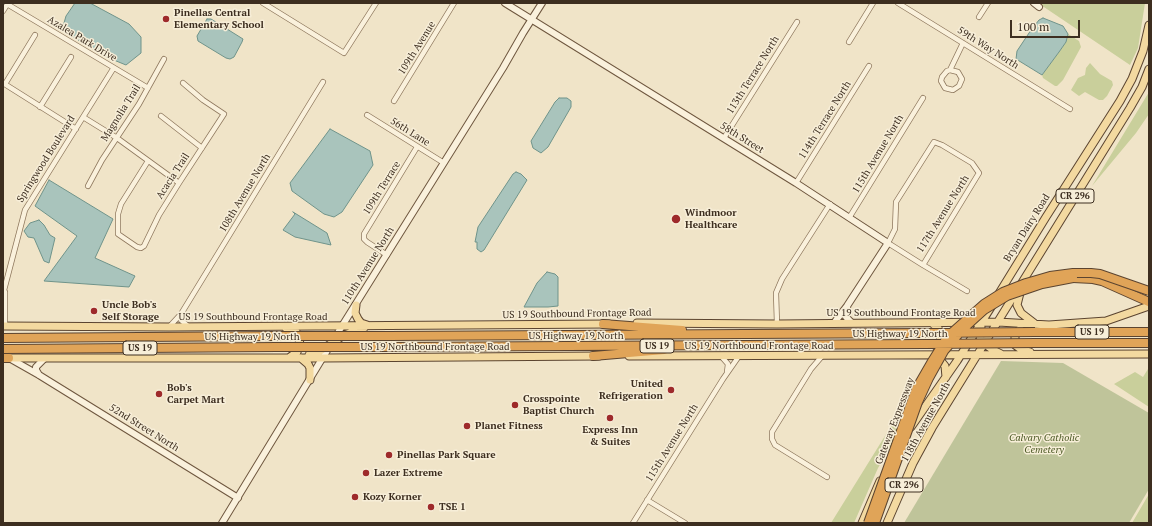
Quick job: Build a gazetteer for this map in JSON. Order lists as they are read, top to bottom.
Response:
{
  "streets": {
    "highway": ["US 19", "US Highway 19 North", "Gateway Expressway"],
    "main road": [
      "CR 296",
      "Bryan Dairy Road",
      "US 19 Southbound Frontage Road",
      "US 19 Northbound Frontage Road",
      "118th Avenue North"
    ],
    "street": [
      "Azalea Park Drive",
      "109th Avenue",
      "59th Way North",
      "113th Terrace North",
      "Magnolia Trail",
      "114th Terrace North",
      "56th Lane",
      "58th Street",
      "115th Avenue North",
      "Springwood Boulevard",
      "Acacia Trail",
      "109th Terrace",
      "108th Avenue North",
      "117th Avenue North",
      "110th Avenue North",
      "52nd Street North"
    ]
  },
  "crossings": [
    ["Azalea Park Drive", "Magnolia Trail"],
    ["Azalea Park Drive", "Springwood Boulevard"],
    ["113th Terrace North", "58th Street"],
    ["114th Terrace North", "58th Street"],
    ["56th Lane", "109th Terrace"],
    ["56th Lane", "110th Avenue North"],
    ["58th Street", "115th Avenue North"],
    ["58th Street", "117th Avenue North"],
    ["58th Street", "110th Avenue North"],
    ["115th Avenue North", "US 19 Northbound Frontage Road"],
    ["Springwood Boulevard", "US 19 Southbound Frontage Road"],
    ["109th Terrace", "110th Avenue North"],
    ["108th Avenue North", "US 19 Southbound Frontage Road"],
    ["CR 296", "US 19 Southbound Frontage Road"],
    ["CR 296", "US 19 Northbound Frontage Road"],
    ["CR 296", "118th Avenue North"],
    ["Bryan Dairy Road", "US 19 Southbound Frontage Road"],
    ["110th Avenue North", "US 19 Southbound Frontage Road"],
    ["110th Avenue North", "US 19 Northbound Frontage Road"],
    ["110th Avenue North", "52nd Street North"],
    ["US 19 Southbound Frontage Road", "US Highway 19 North"],
    ["US 19 Northbound Frontage Road", "118th Avenue North"],
    ["US 19 Northbound Frontage Road", "52nd Street North"]
  ],
  "parks": ["Calvary Catholic Cemetery"],
  "places": [
    "Pinellas Central Elementary School",
    "Windmoor Healthcare",
    "Uncle Bob's Self Storage",
    "United Refrigeration",
    "Bob's Carpet Mart",
    "Crosspointe Baptist Church",
    "Express Inn & Suites",
    "Planet Fitness",
    "Pinellas Park Square",
    "Lazer Extreme",
    "Kozy Korner",
    "TSE 1"
  ],
  "scale_bar": "100 m"
}
